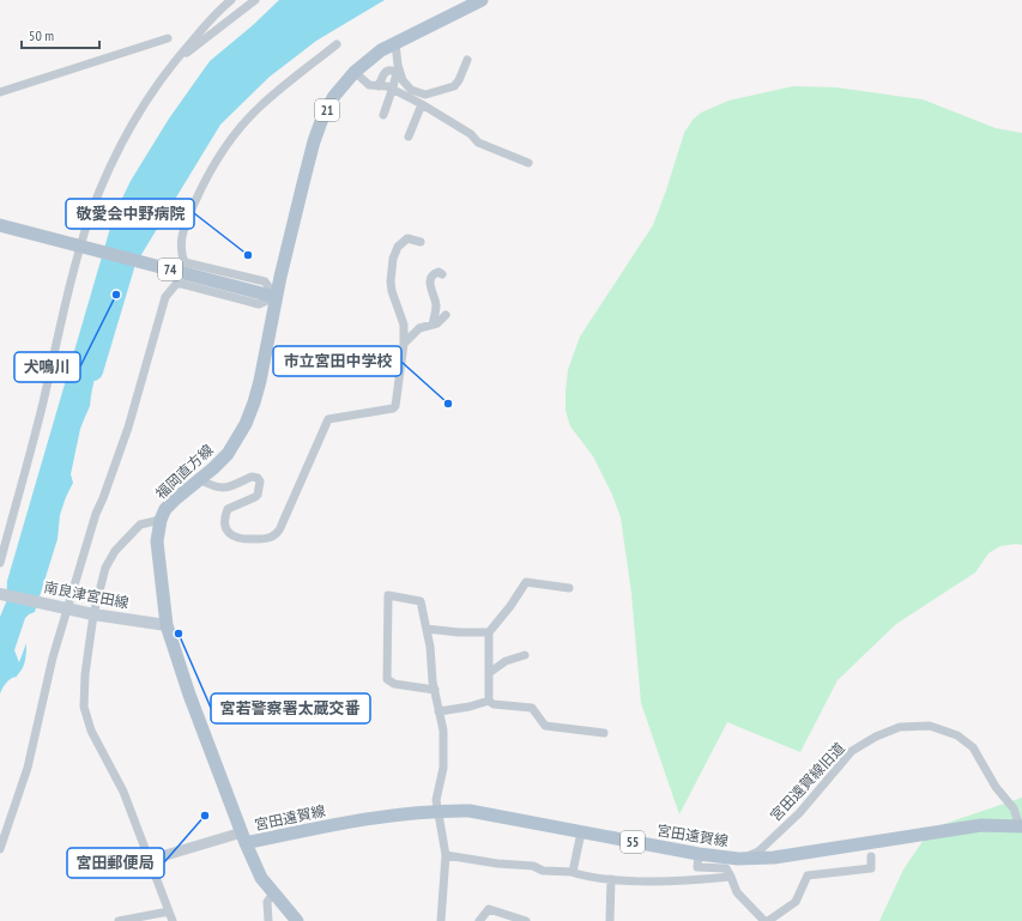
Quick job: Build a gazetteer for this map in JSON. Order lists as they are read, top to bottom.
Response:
{
  "streets": {
    "main road": [
      "21",
      "74",
      "福岡直方線",
      "南良津宮田線",
      "宮田遠賀線",
      "55"
    ],
    "street": ["宮田遠賀線旧道"]
  },
  "crossings": [
    ["74", "福岡直方線"],
    ["福岡直方線", "南良津宮田線"],
    ["福岡直方線", "宮田遠賀線"],
    ["宮田遠賀線旧道", "宮田遠賀線"]
  ],
  "places": [
    "敬愛会中野病院",
    "犬鳴川",
    "市立宮田中学校",
    "宮若警察署太蔵交番",
    "宮田郵便局"
  ],
  "scale_bar": "50 m"
}
